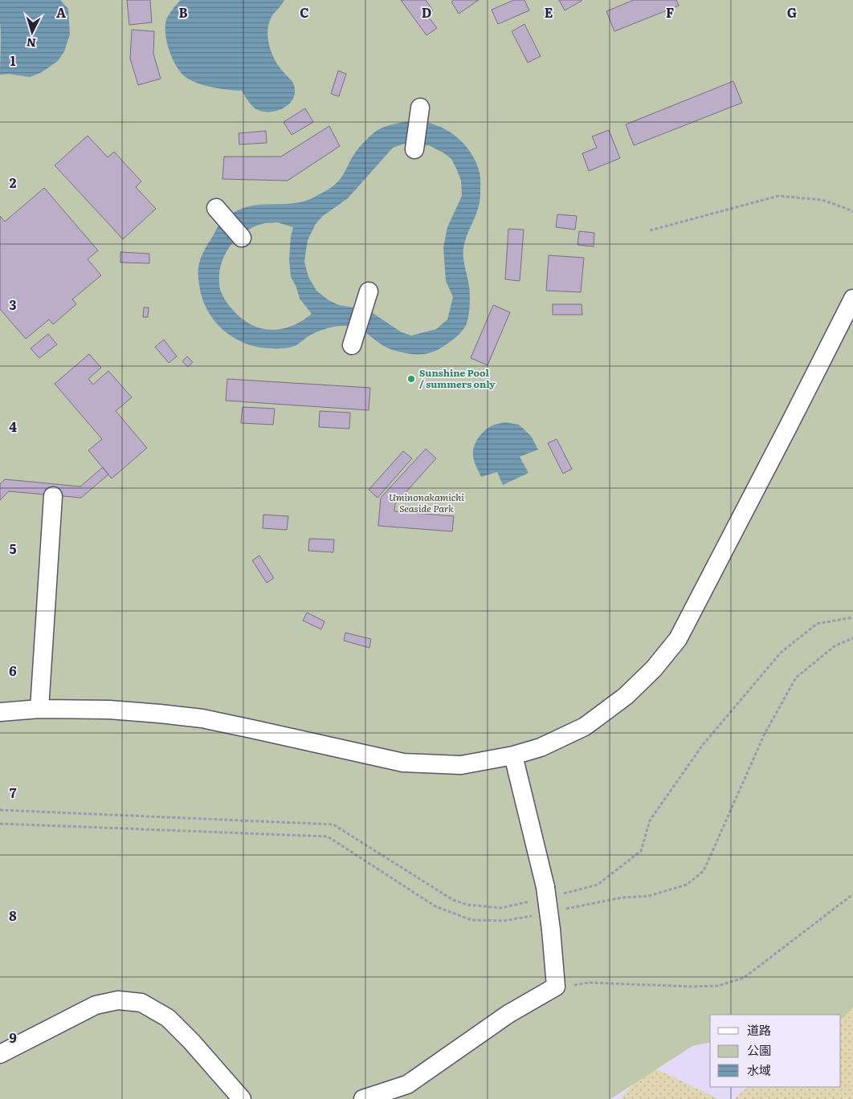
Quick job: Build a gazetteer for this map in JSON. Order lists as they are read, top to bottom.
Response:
{
  "parks": ["Uminonakamichi Seaside Park"],
  "places": ["Sunshine Pool / summers only"],
  "legend": ["道路", "公園", "水域"],
  "north": "bottom",
  "grid": {
    "columns": [
      "A",
      "B",
      "C",
      "D",
      "E",
      "F",
      "G"
    ],
    "rows": [
      "1",
      "2",
      "3",
      "4",
      "5",
      "6",
      "7",
      "8",
      "9"
    ]
  }
}
